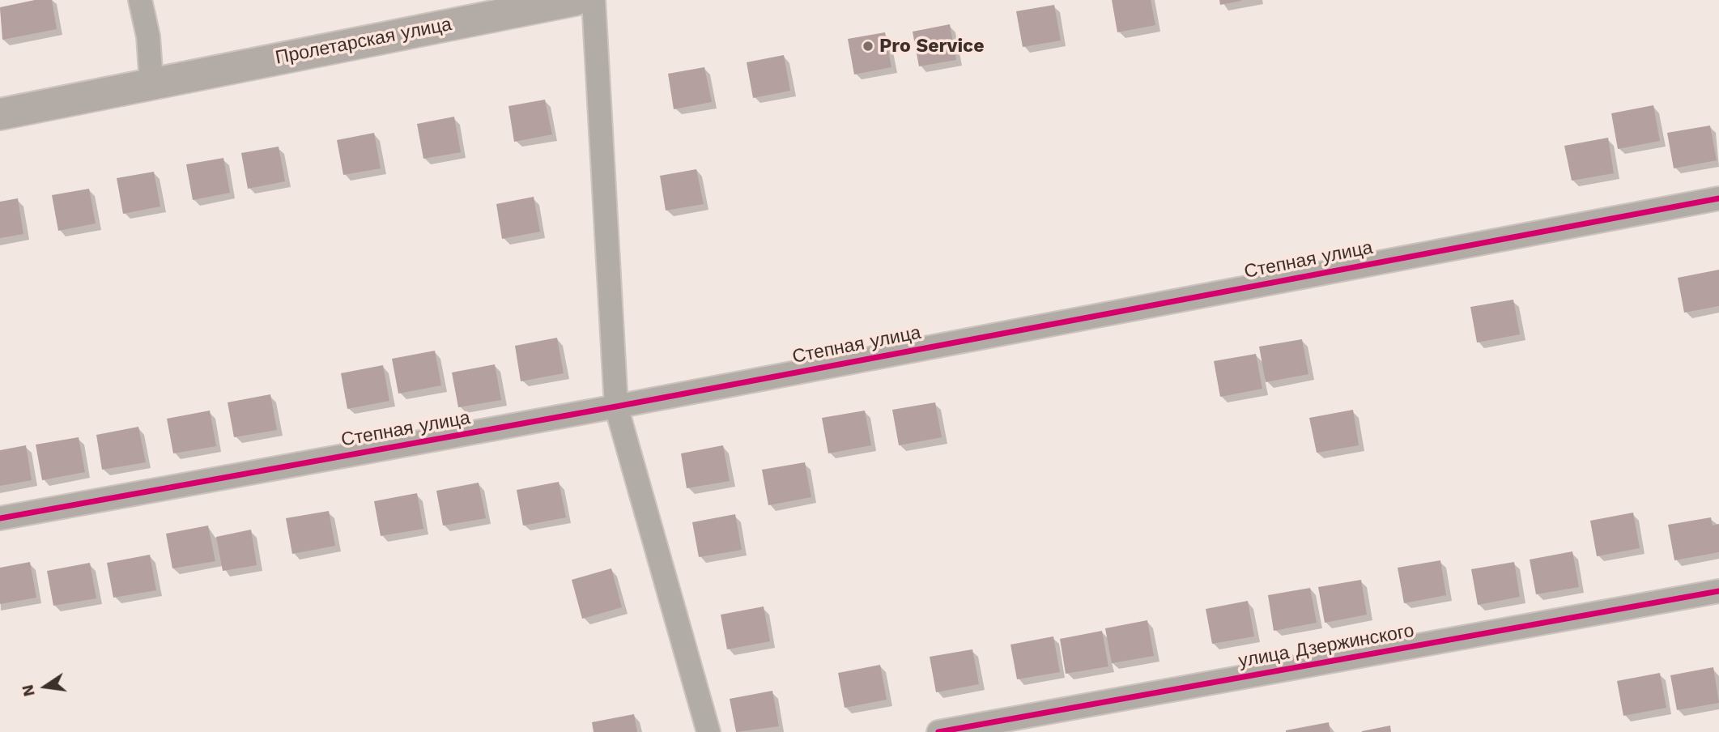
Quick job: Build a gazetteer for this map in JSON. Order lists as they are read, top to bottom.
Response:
{
  "streets": {
    "main road": ["Пролетарская улица"],
    "street": ["Степная улица", "улица Дзержинского"]
  },
  "places": ["Pro Service"],
  "north": "left"
}
